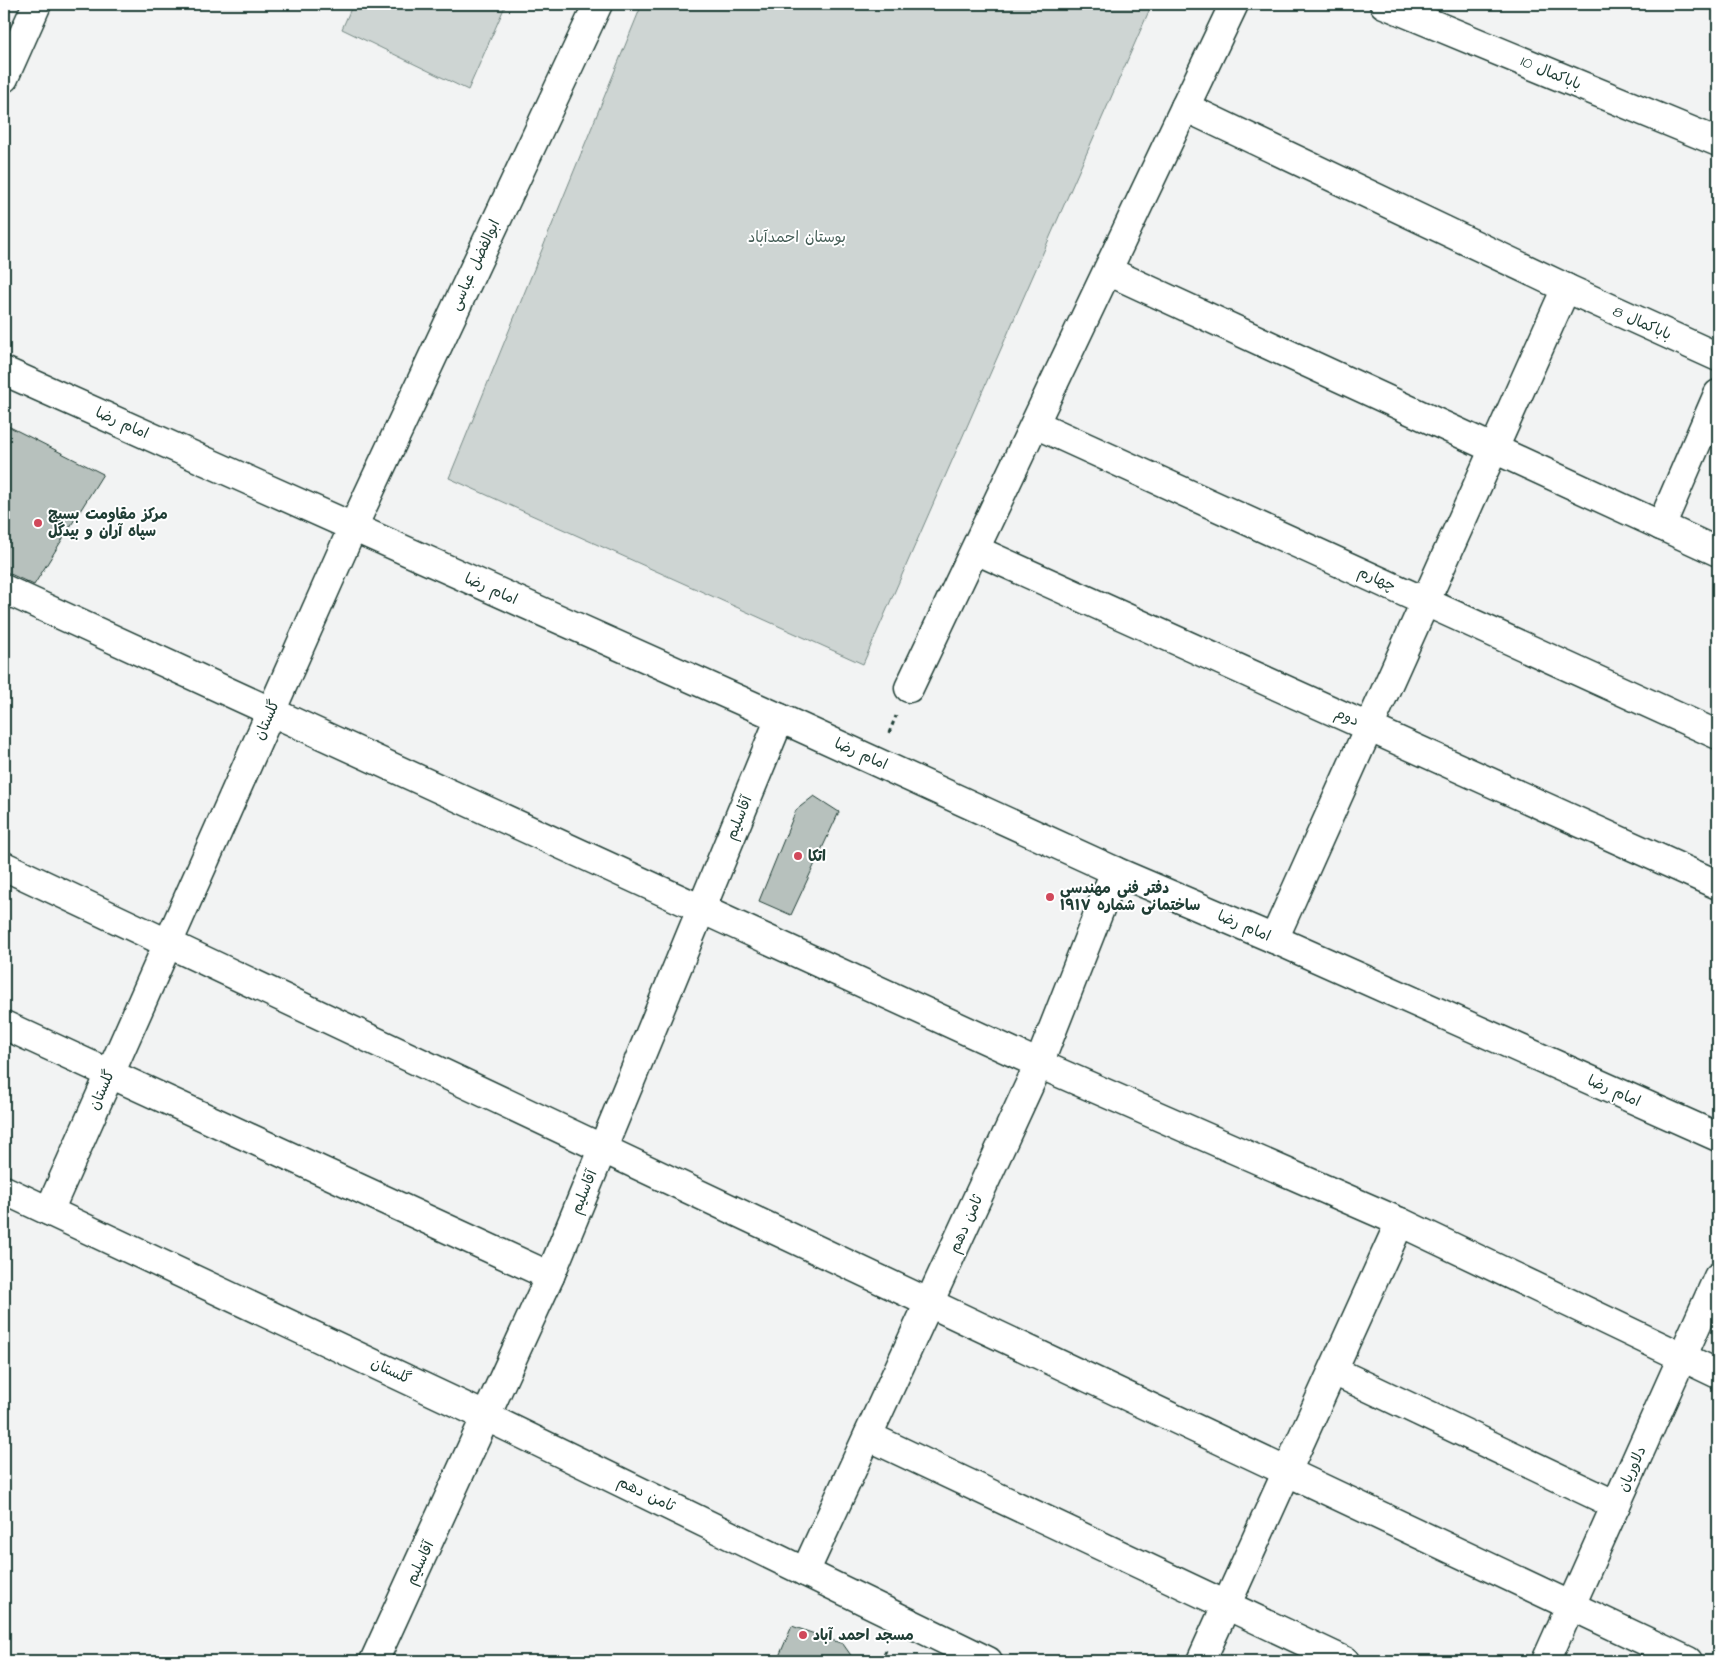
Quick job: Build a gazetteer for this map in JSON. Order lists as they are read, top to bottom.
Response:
{
  "streets": {
    "street": [
      "باباکمال 10",
      "ابوالفضل عباسی",
      "باباکمال 8",
      "امام رضا",
      "چهارم",
      "دوم",
      "گلستان",
      "آقاسلیم",
      "ثامن دهم",
      "دلاوریان"
    ]
  },
  "crossings": [
    ["ابوالفضل عباسی", "امام رضا"],
    ["ابوالفضل عباسی", "گلستان"],
    ["امام رضا", "گلستان"],
    ["امام رضا", "آقاسلیم"],
    ["امام رضا", "ثامن دهم"],
    ["گلستان", "آقاسلیم"],
    ["گلستان", "ثامن دهم"],
    ["آقاسلیم", "ثامن دهم"]
  ],
  "parks": ["بوستان احمدآباد"],
  "places": [
    "مرکز مقاومت بسیج سپاه آران و بیدگل",
    "اتکا",
    "دفتر فنی مهندسی ساختمانی شماره ۱۹۱۷",
    "مسجد احمد آباد"
  ]
}
